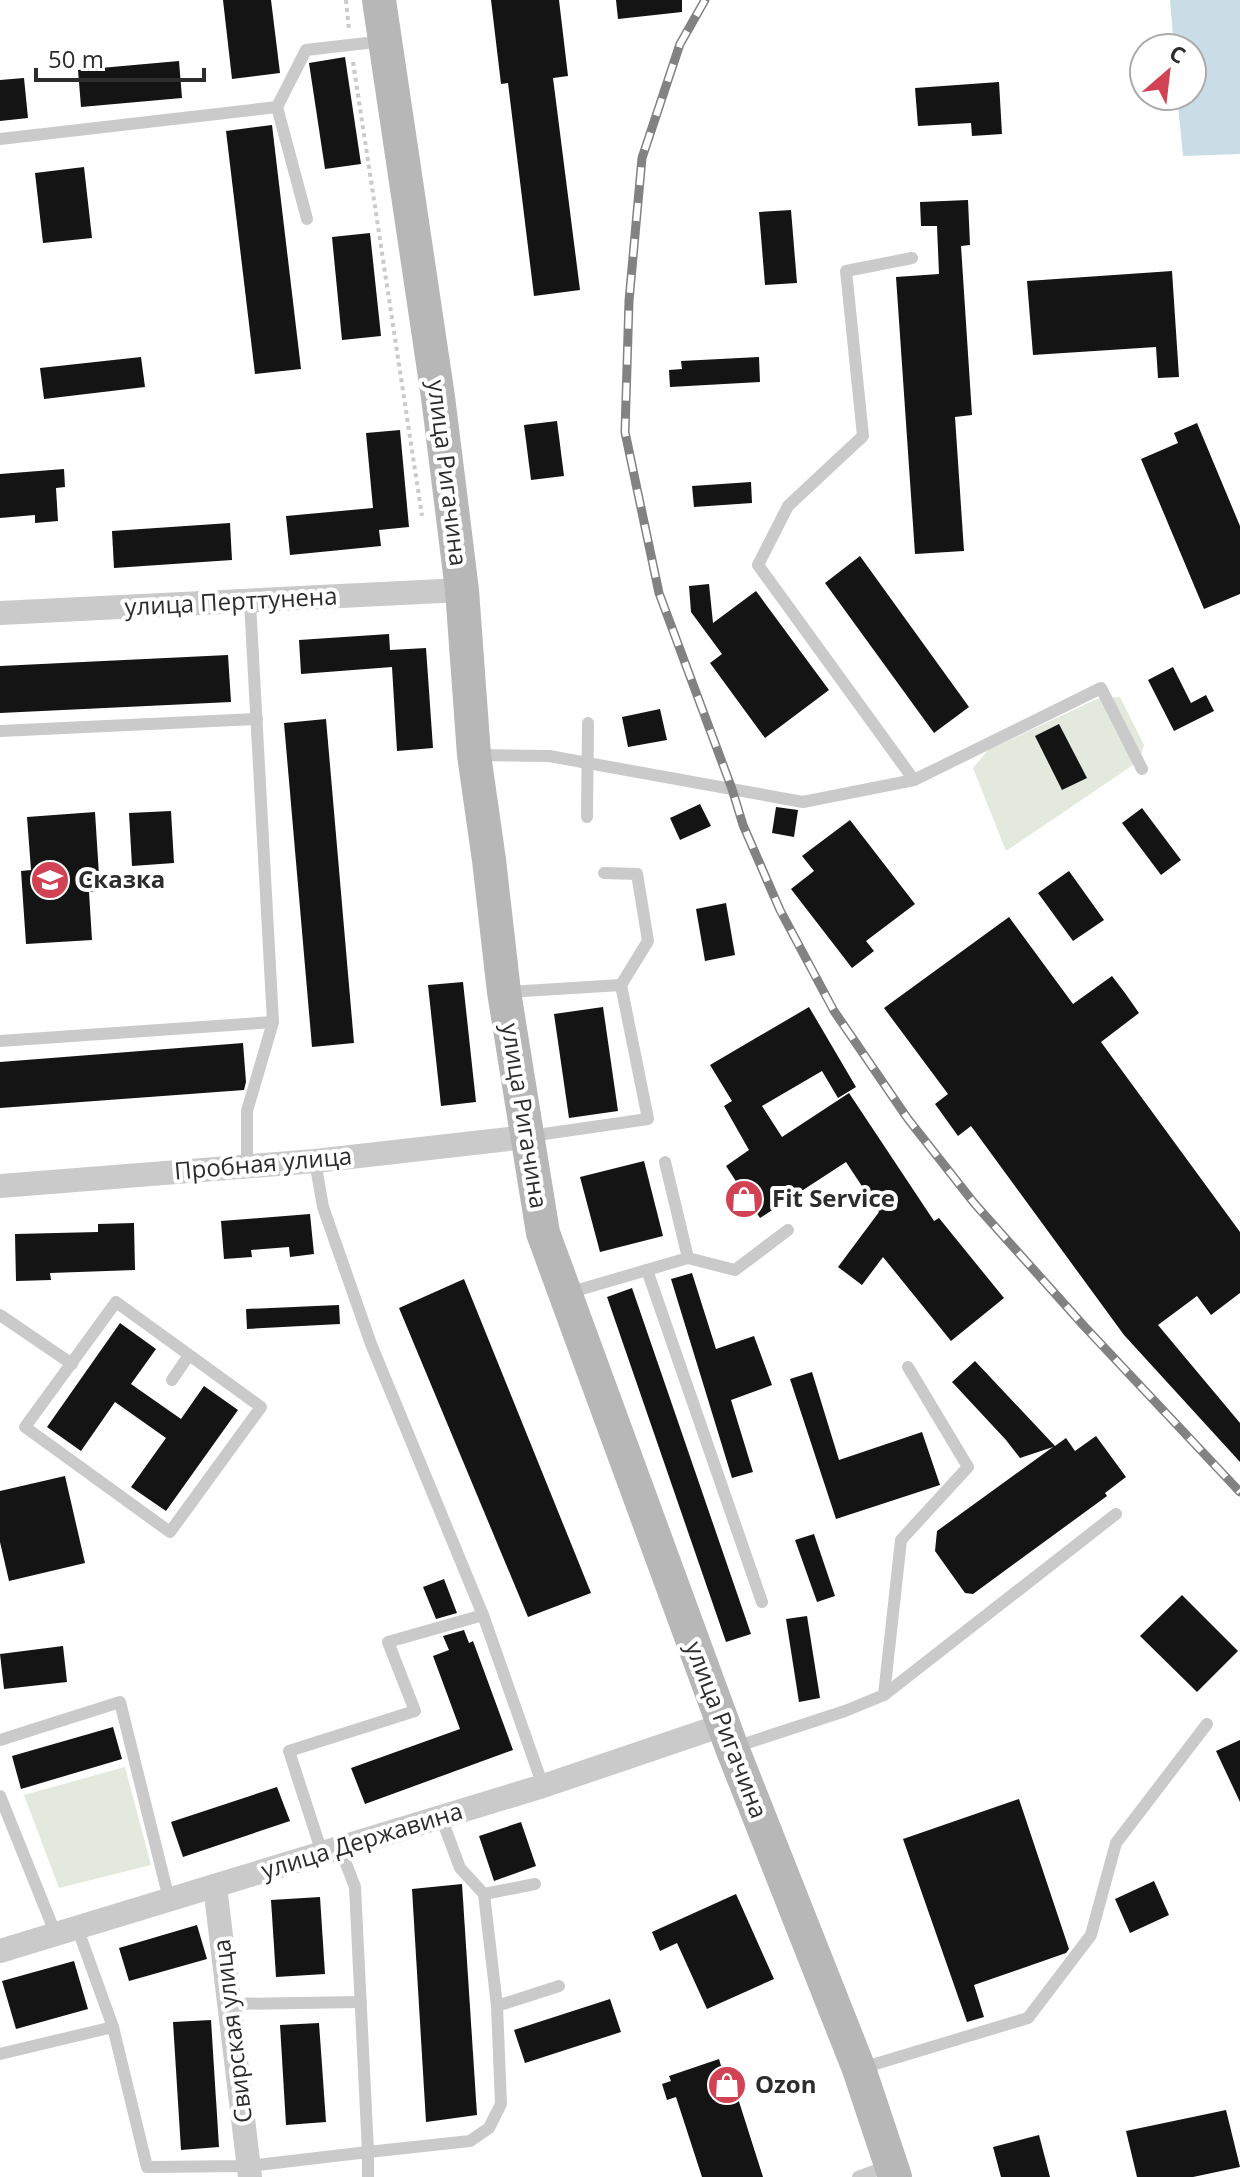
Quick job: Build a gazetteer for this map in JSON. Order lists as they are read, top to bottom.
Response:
{
  "streets": {
    "main road": ["улица Ригачина"],
    "street": [
      "улица Перттунена",
      "Пробная улица",
      "улица Державина",
      "Свирская улица"
    ]
  },
  "crossings": [
    ["улица Ригачина", "улица Перттунена"],
    ["улица Ригачина", "Пробная улица"],
    ["улица Ригачина", "улица Державина"],
    ["улица Державина", "Свирская улица"]
  ],
  "places": {
    "school or university": ["Сказка"],
    "shop": ["Fit Service", "Ozon"]
  },
  "scale_bar": "50 m",
  "north": "top right"
}
